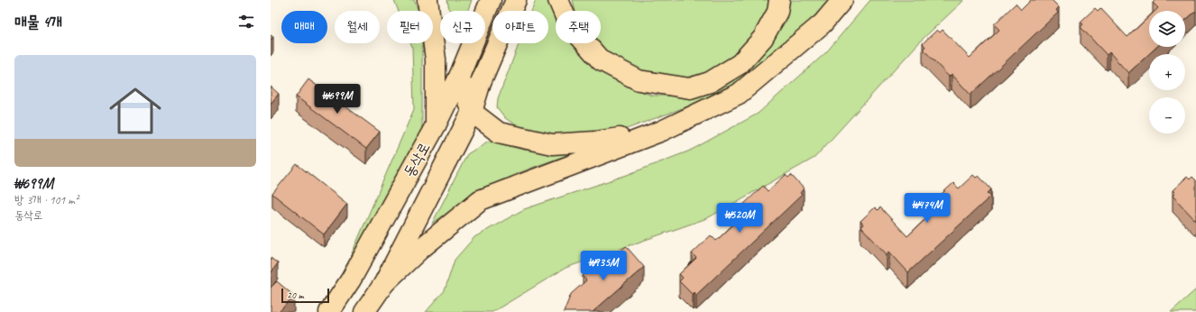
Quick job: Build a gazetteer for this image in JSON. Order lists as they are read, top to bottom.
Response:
{
  "streets": {
    "main road": ["동삭로"]
  },
  "scale_bar": "20 m",
  "page": {
    "heading": "매물 4개",
    "map_buttons": ["+", "−"],
    "chip": [
      "매매",
      "월세",
      "필터",
      "신규",
      "아파트",
      "주택"
    ],
    "list": [
      {
        "name": "₩699M",
        "note": "방 3개 · 101 m² · 동삭로"
      }
    ],
    "price": [
      "₩699M",
      "₩474M",
      "₩520M",
      "₩935M"
    ],
    "scale": "20 m"
  }
}
